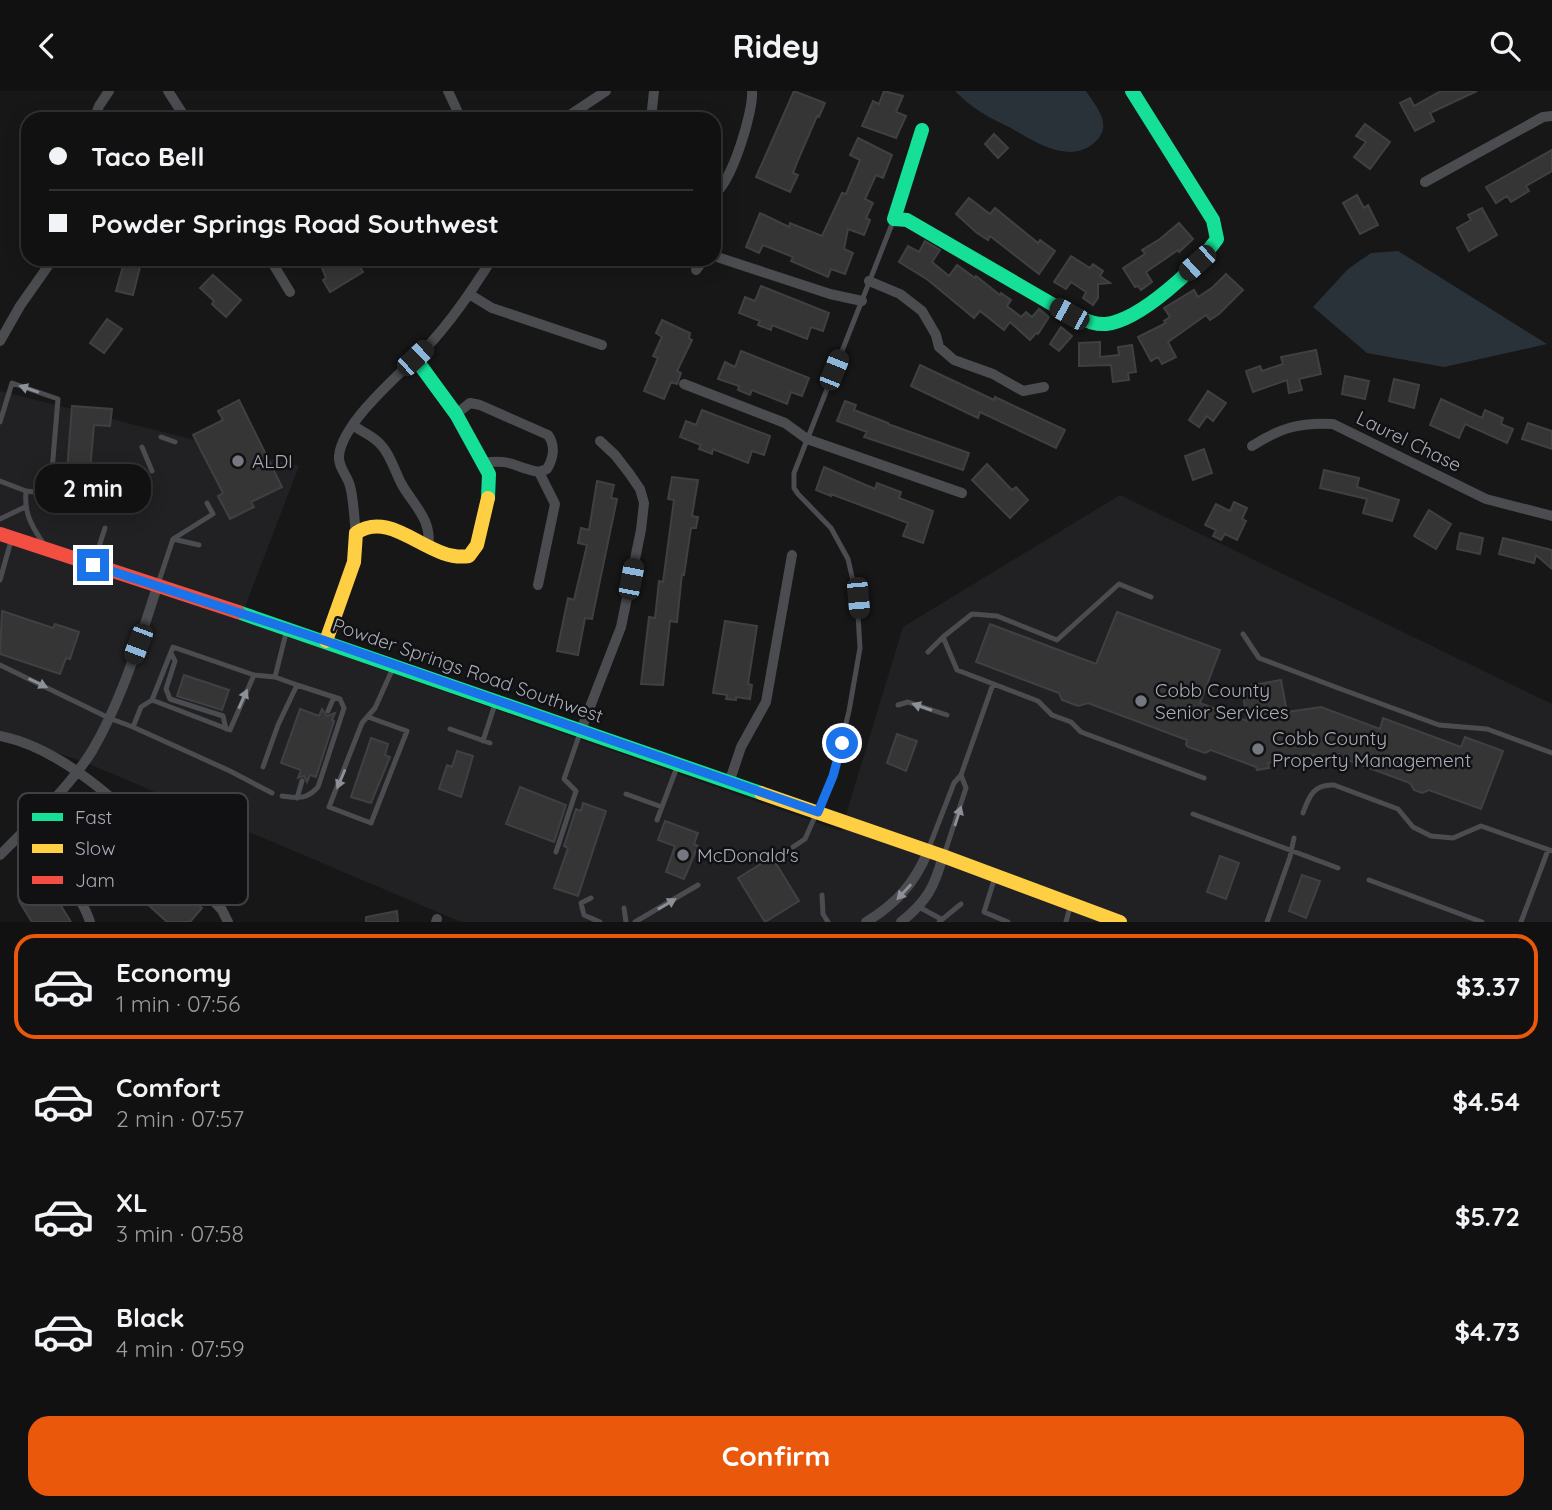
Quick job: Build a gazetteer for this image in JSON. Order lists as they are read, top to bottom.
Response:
{
  "streets": {
    "main road": ["Powder Springs Road Southwest"],
    "street": ["Laurel Chase"]
  },
  "places": [
    "ALDI",
    "Cobb County Senior Services",
    "Cobb County Property Management",
    "McDonald's"
  ],
  "legend": ["Fast", "Slow", "Jam"],
  "page": {
    "header": "Ridey",
    "banner": ["Taco Bell", "Powder Springs Road Southwest"],
    "bubble": "2 min",
    "list": [
      {
        "name": "Economy",
        "note": "1 min · 07:56",
        "value": "$3.37"
      },
      {
        "name": "Comfort",
        "note": "2 min · 07:57",
        "value": "$4.54"
      },
      {
        "name": "XL",
        "note": "3 min · 07:58",
        "value": "$5.72"
      },
      {
        "name": "Black",
        "note": "4 min · 07:59",
        "value": "$4.73"
      }
    ],
    "buttons": "Confirm"
  }
}
